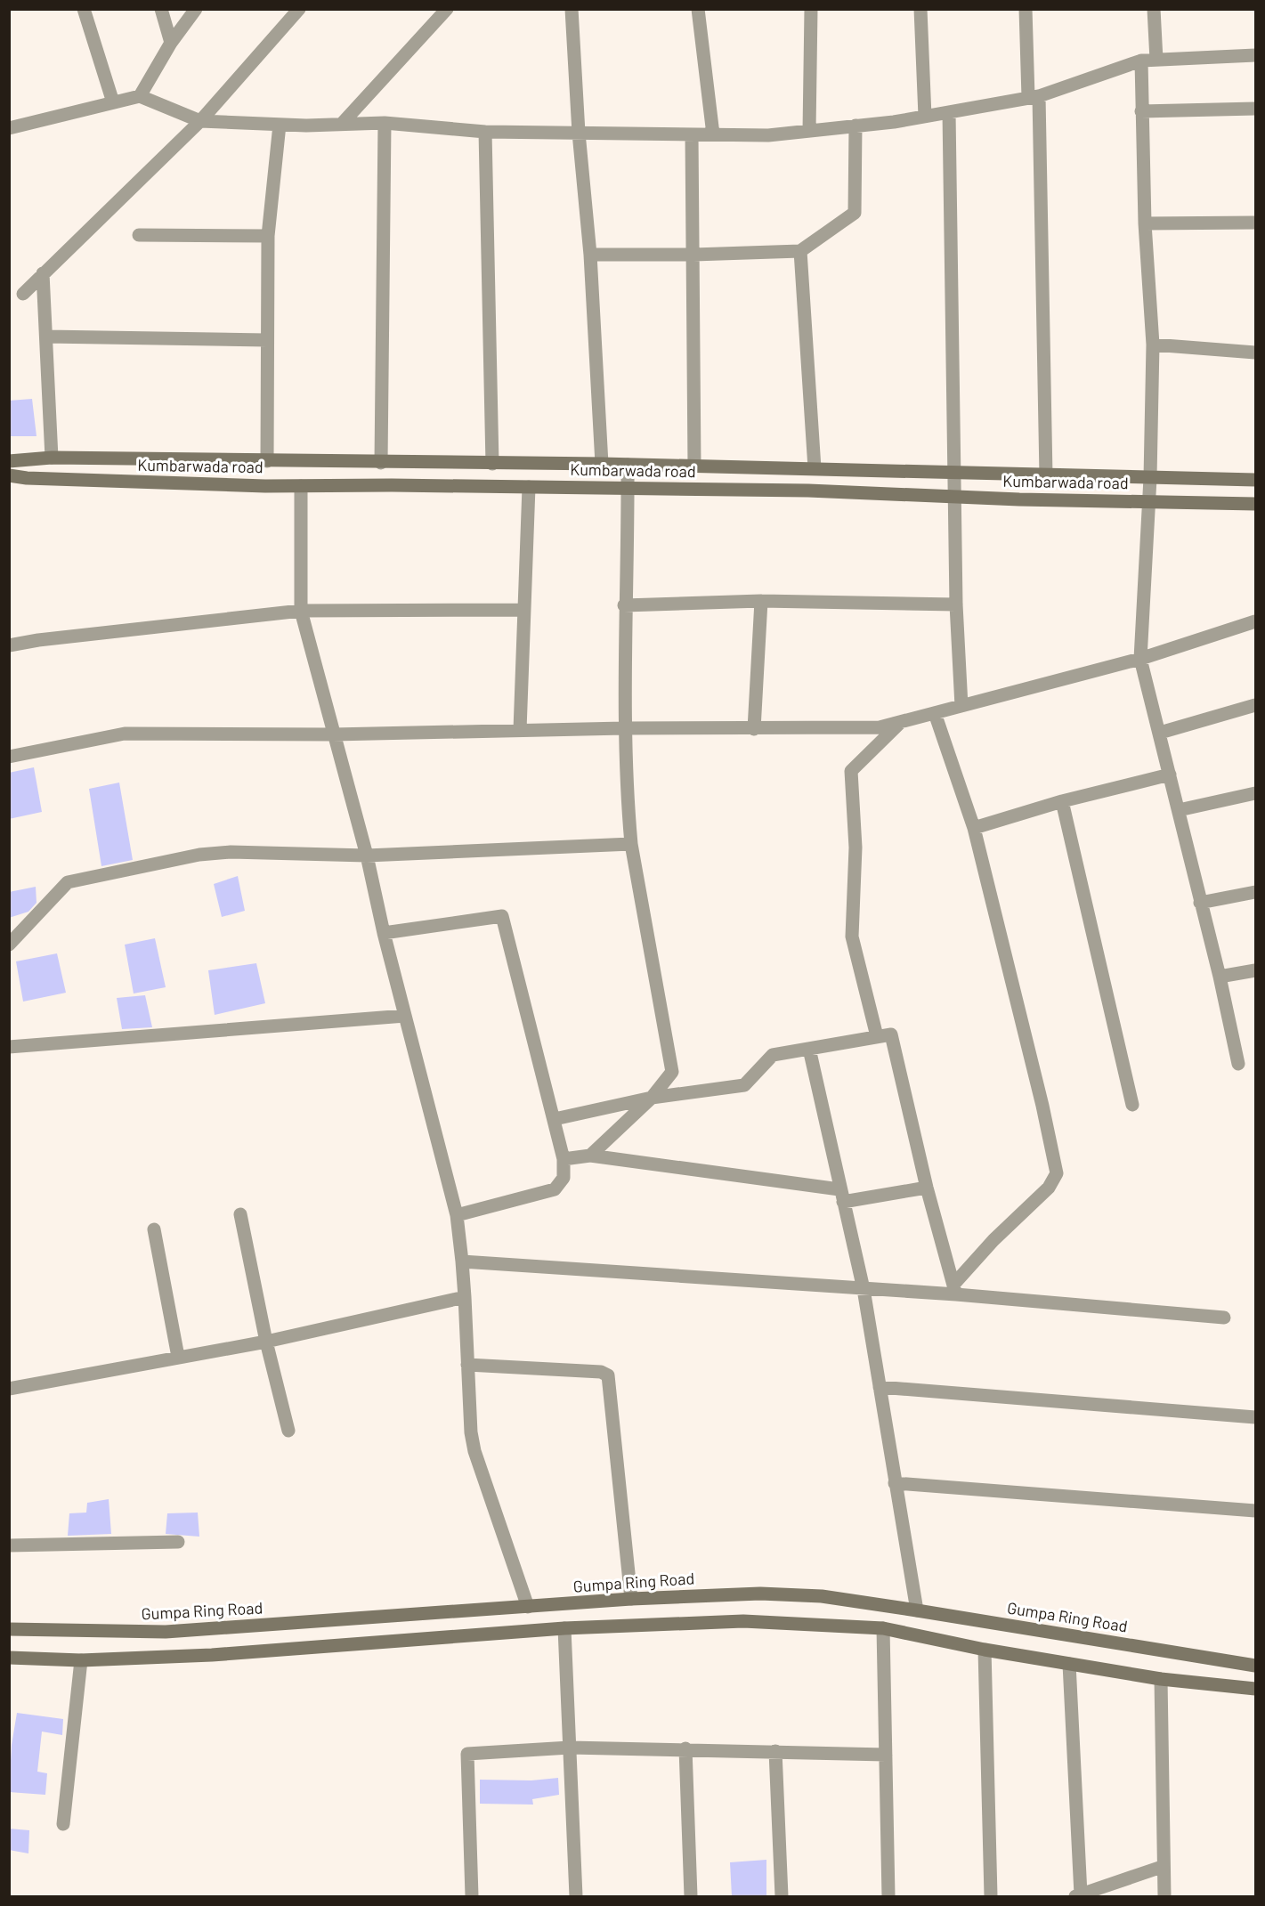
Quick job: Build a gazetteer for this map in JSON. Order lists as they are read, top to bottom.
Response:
{
  "streets": {
    "street": ["Kumbarwada road", "Gumpa Ring Road"]
  }
}
